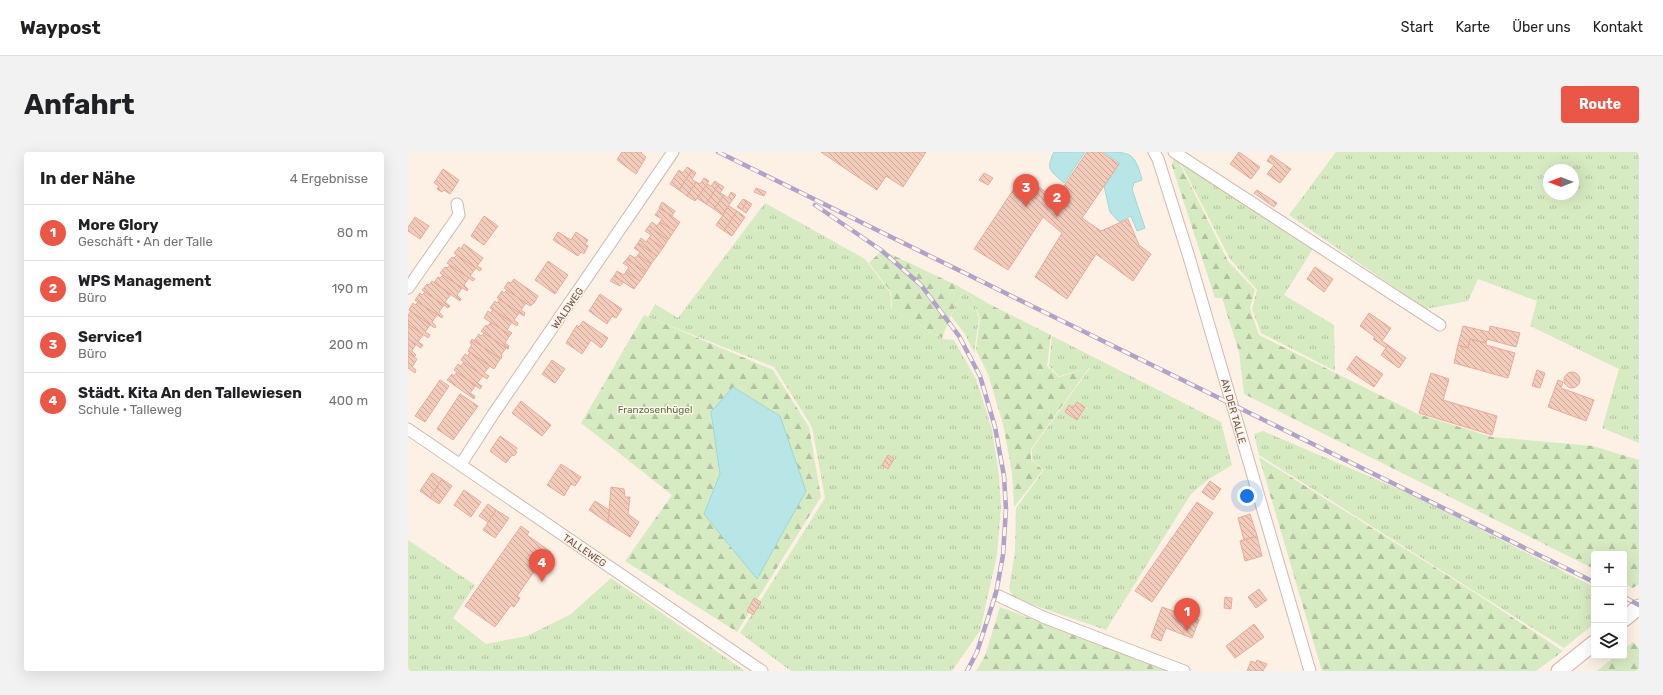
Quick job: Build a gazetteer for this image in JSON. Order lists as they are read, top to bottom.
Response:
{
  "streets": {
    "street": ["WALDWEG", "AN DER TALLE", "TALLEWEG"]
  },
  "crossings": [
    ["WALDWEG", "TALLEWEG"]
  ],
  "parks": ["Franzosenhügel"],
  "north": "left",
  "page": {
    "header": "Waypost",
    "nav": [
      "Start",
      "Karte",
      "Über uns",
      "Kontakt"
    ],
    "buttons": "Route",
    "title": "Anfahrt",
    "heading": ["In der Nähe", "4 Ergebnisse"],
    "pins": [
      "3",
      "2",
      "4",
      "1"
    ],
    "list": [
      {
        "mark": "1",
        "name": "More Glory",
        "note": "Geschäft · An der Talle",
        "value": "80 m"
      },
      {
        "mark": "2",
        "name": "WPS Management",
        "note": "Büro",
        "value": "190 m"
      },
      {
        "mark": "3",
        "name": "Service1",
        "note": "Büro",
        "value": "200 m"
      },
      {
        "mark": "4",
        "name": "Städt. Kita An den Tallewiesen",
        "note": "Schule · Talleweg",
        "value": "400 m"
      }
    ],
    "map_buttons": ["+", "−"]
  }
}
